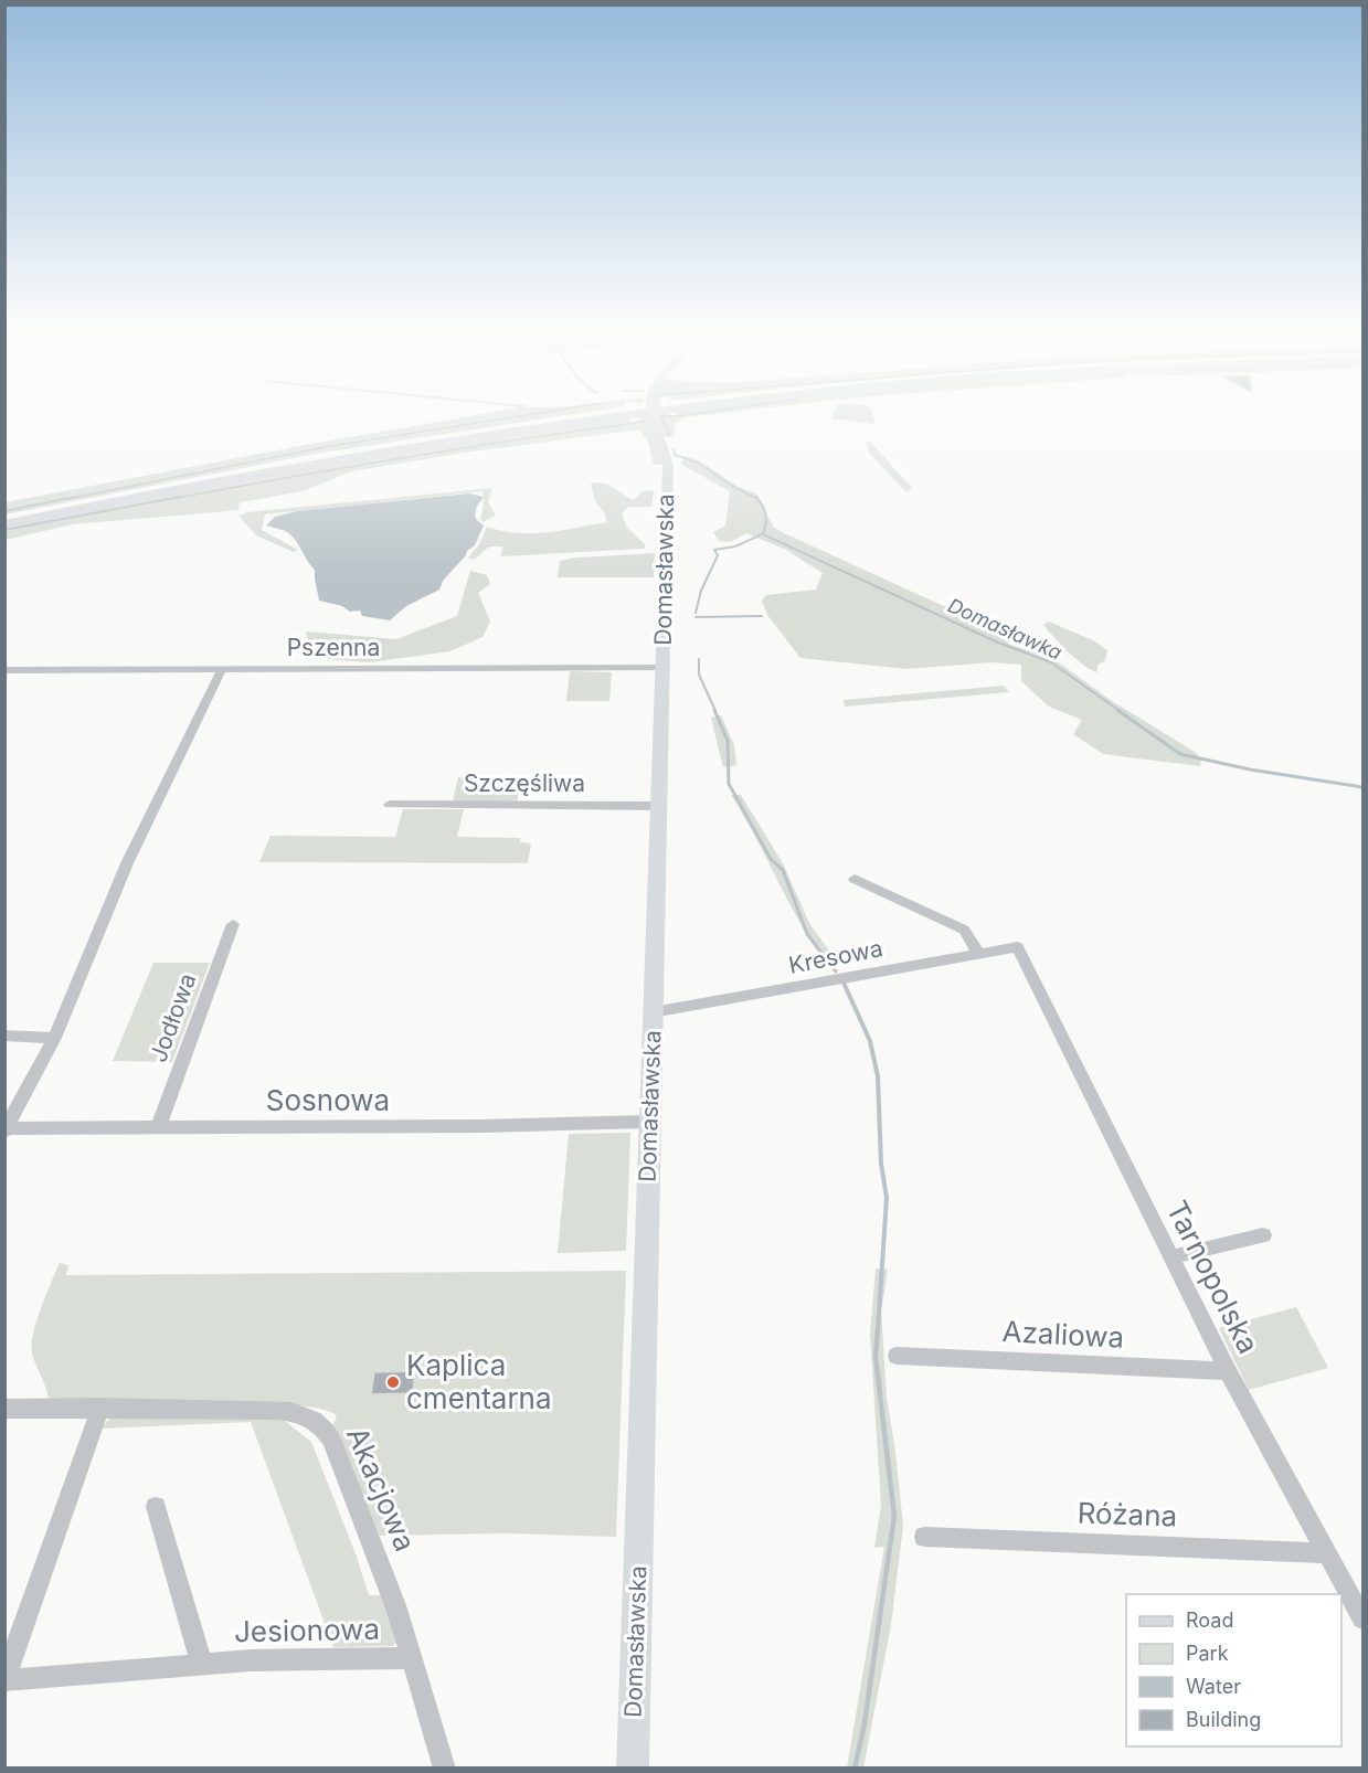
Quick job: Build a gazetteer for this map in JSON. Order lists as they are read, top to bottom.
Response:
{
  "streets": {
    "street": [
      "Domasławska",
      "Pszenna",
      "Szczęśliwa",
      "Kresowa",
      "Jodłowa",
      "Sosnowa",
      "Tarnopolska",
      "Azaliowa",
      "Akacjowa",
      "Różana",
      "Jesionowa"
    ]
  },
  "crossings": [
    ["Domasławska", "Pszenna"],
    ["Domasławska", "Szczęśliwa"],
    ["Domasławska", "Kresowa"],
    ["Domasławska", "Sosnowa"],
    ["Kresowa", "Tarnopolska"],
    ["Jodłowa", "Sosnowa"],
    ["Tarnopolska", "Azaliowa"],
    ["Tarnopolska", "Różana"],
    ["Akacjowa", "Jesionowa"]
  ],
  "water": ["Domasławka"],
  "places": ["Kaplica cmentarna"],
  "legend": [
    "Road",
    "Park",
    "Water",
    "Building"
  ]
}
